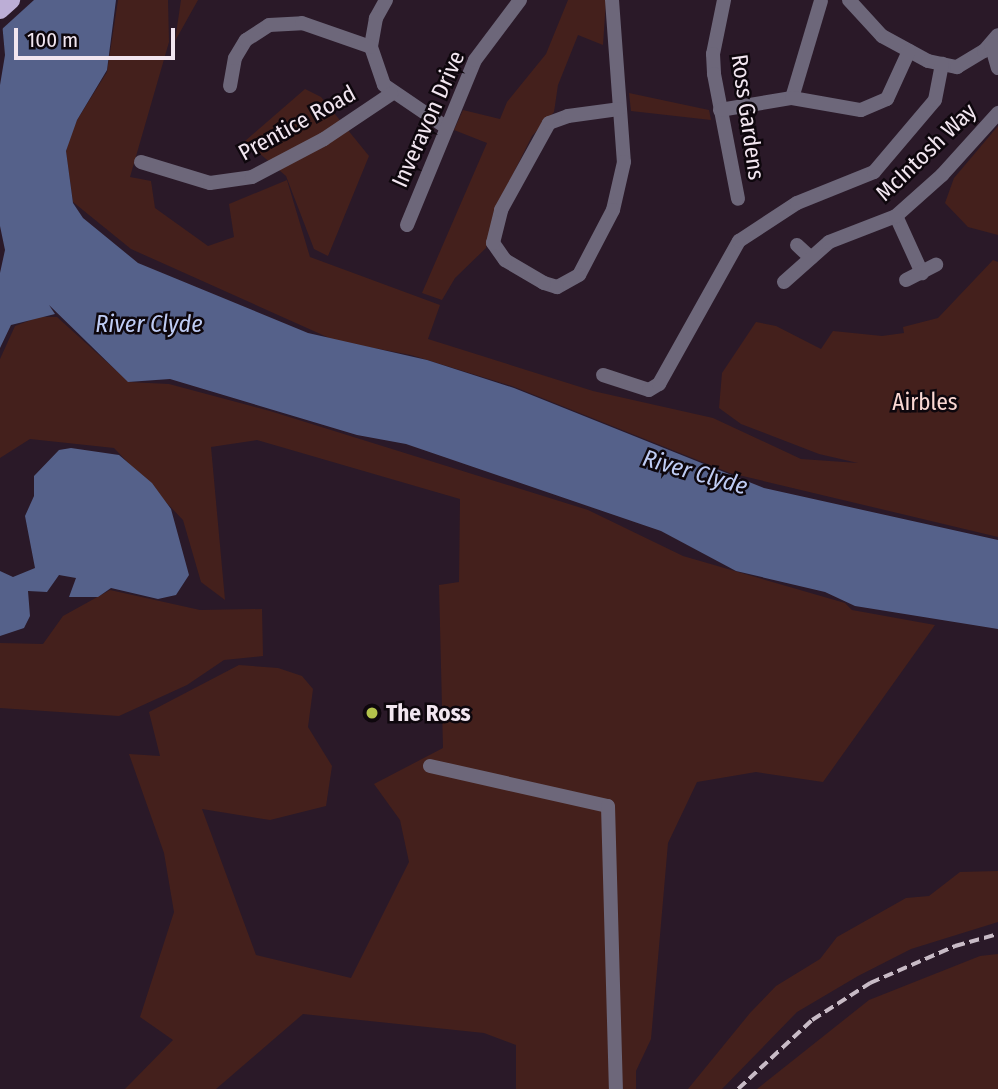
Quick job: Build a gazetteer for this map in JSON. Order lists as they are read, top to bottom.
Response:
{
  "streets": {
    "street": [
      "Ross Gardens",
      "Inveravon Drive",
      "Prentice Road",
      "McIntosh Way"
    ]
  },
  "water": ["River Clyde"],
  "parks": ["Airbles"],
  "places": ["The Ross"],
  "scale_bar": "100 m"
}
